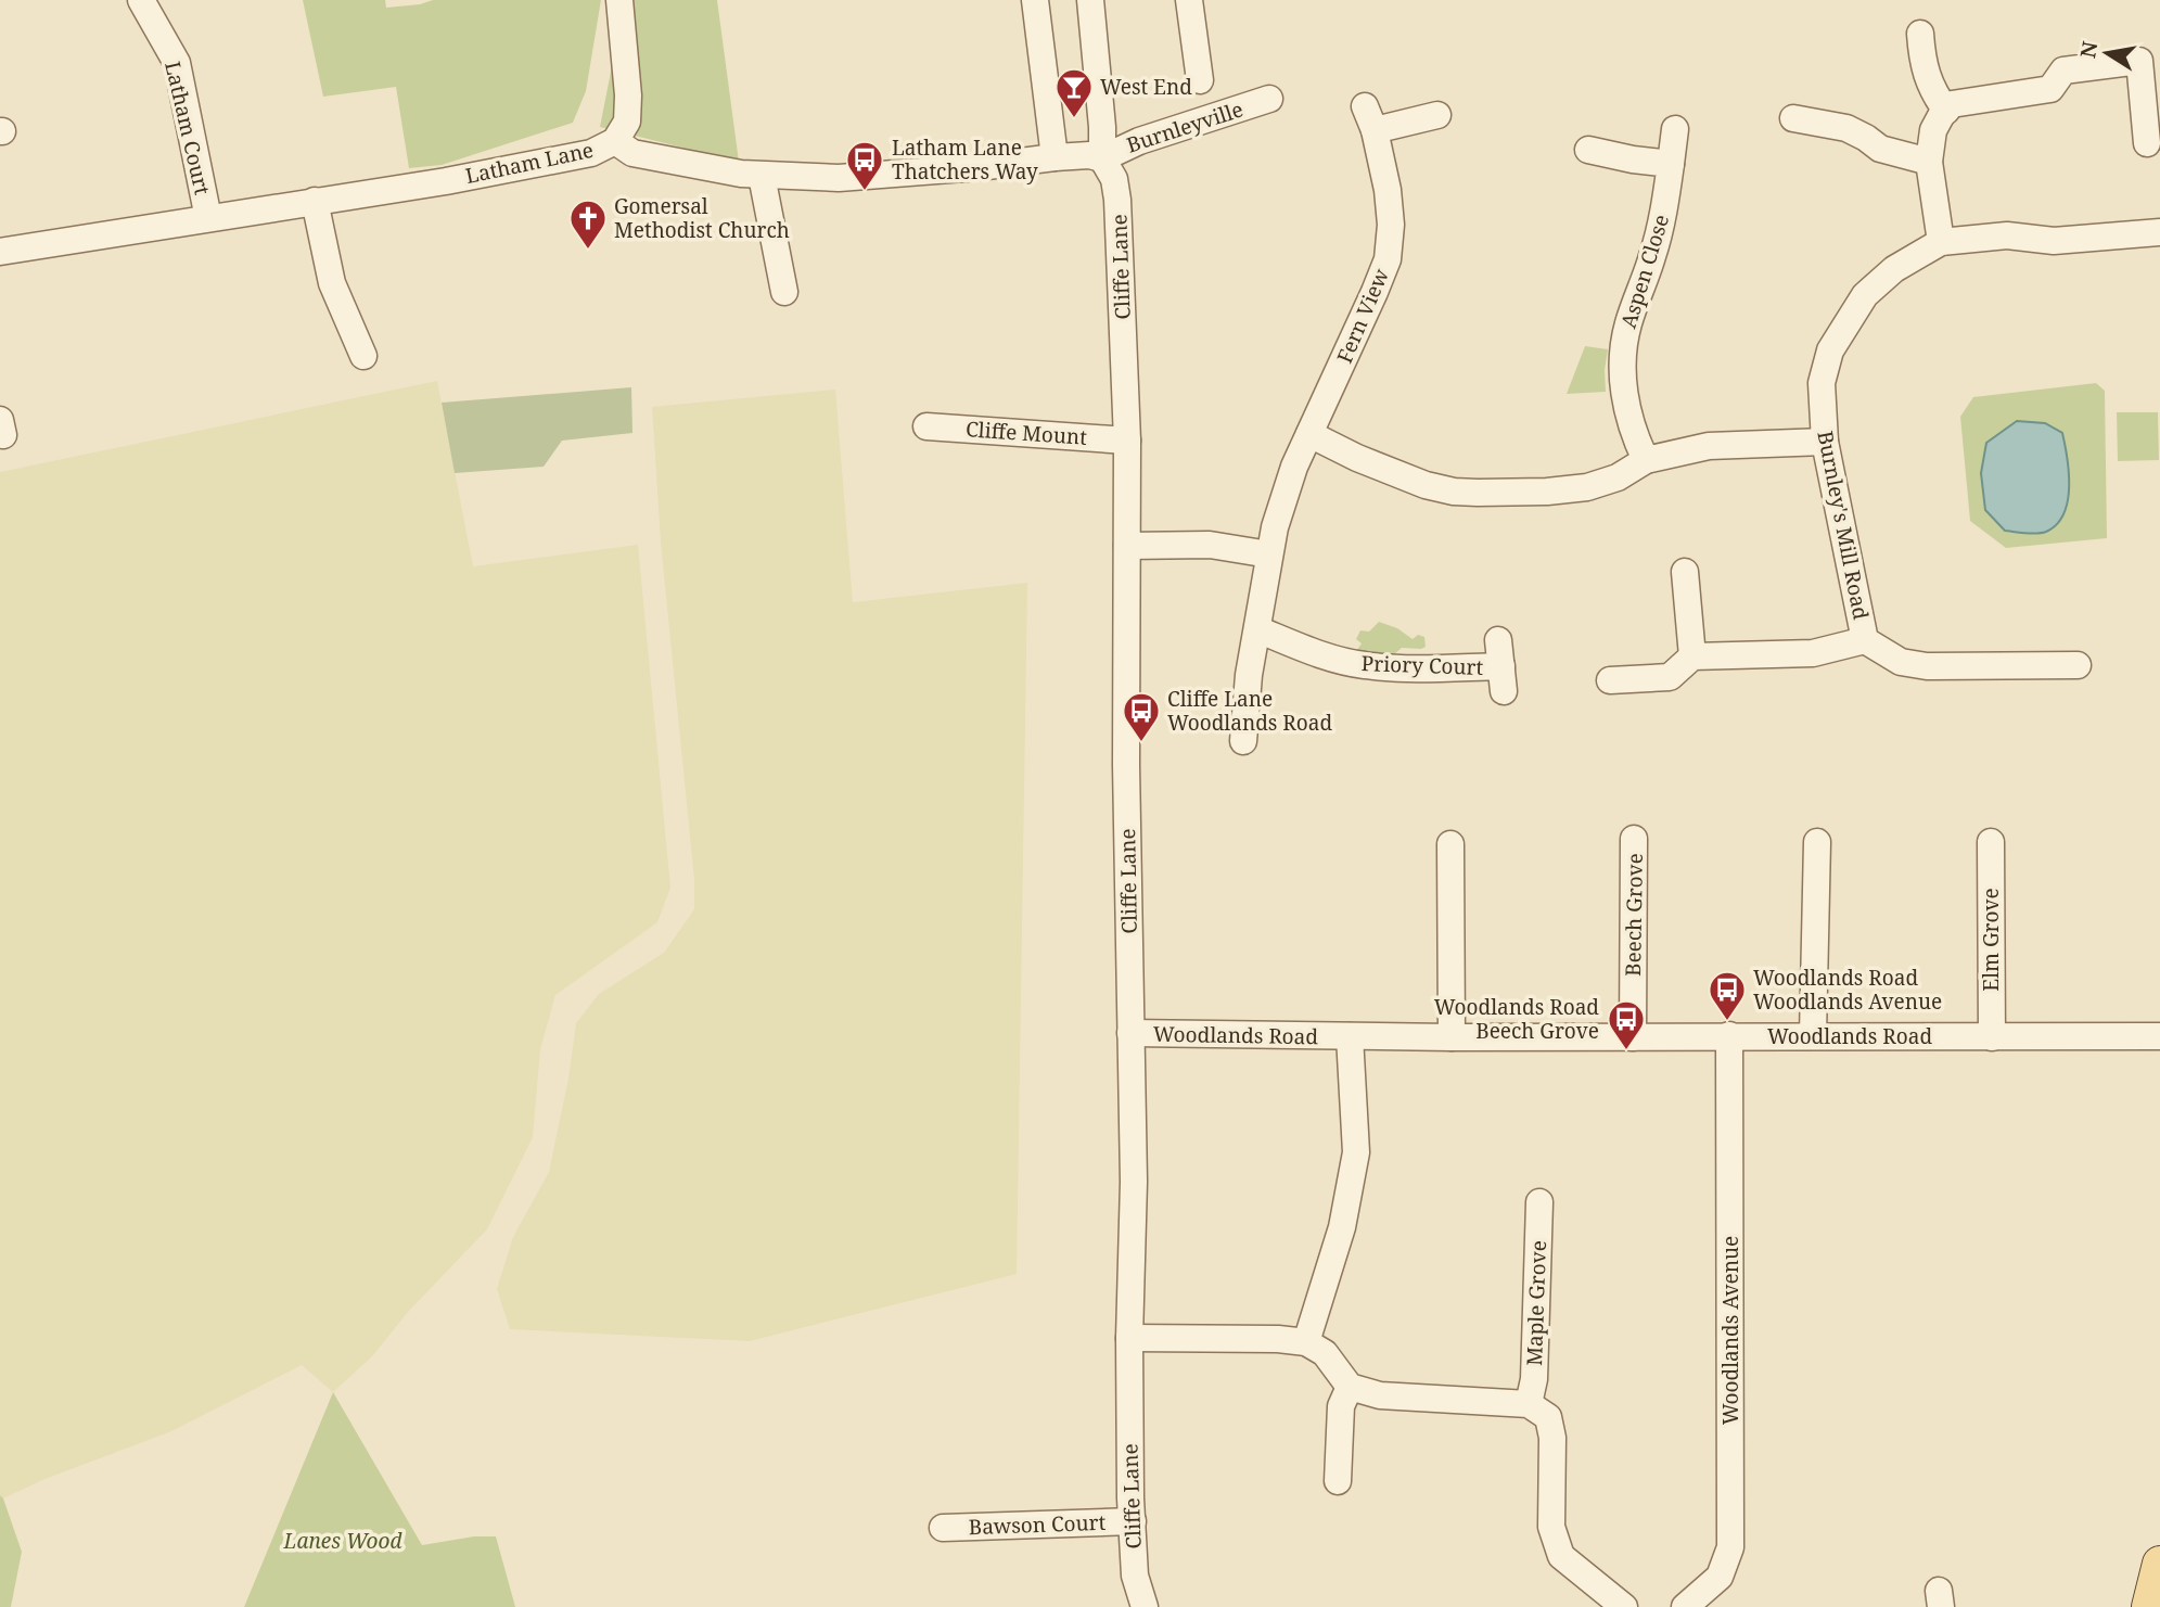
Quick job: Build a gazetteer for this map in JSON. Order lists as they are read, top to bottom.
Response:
{
  "streets": {
    "street": [
      "Burnleyville",
      "Latham Court",
      "Latham Lane",
      "Cliffe Lane",
      "Aspen Close",
      "Fern View",
      "Cliffe Mount",
      "Burnley's Mill Road",
      "Priory Court",
      "Beech Grove",
      "Elm Grove",
      "Woodlands Road",
      "Maple Grove",
      "Woodlands Avenue",
      "Bawson Court"
    ]
  },
  "crossings": [
    ["Burnleyville", "Latham Lane"],
    ["Burnleyville", "Cliffe Lane"],
    ["Latham Court", "Latham Lane"],
    ["Latham Lane", "Cliffe Lane"],
    ["Cliffe Lane", "Cliffe Mount"],
    ["Cliffe Lane", "Woodlands Road"],
    ["Cliffe Lane", "Bawson Court"],
    ["Fern View", "Priory Court"],
    ["Beech Grove", "Woodlands Road"],
    ["Elm Grove", "Woodlands Road"],
    ["Woodlands Road", "Woodlands Avenue"]
  ],
  "parks": ["Lanes Wood"],
  "places": {
    "bar": ["West End"],
    "bus stop": [
      "Latham Lane Thatchers Way",
      "Cliffe Lane Woodlands Road",
      "Woodlands Road Woodlands Avenue",
      "Woodlands Road Beech Grove"
    ],
    "church": ["Gomersal Methodist Church"]
  },
  "north": "left"
}
